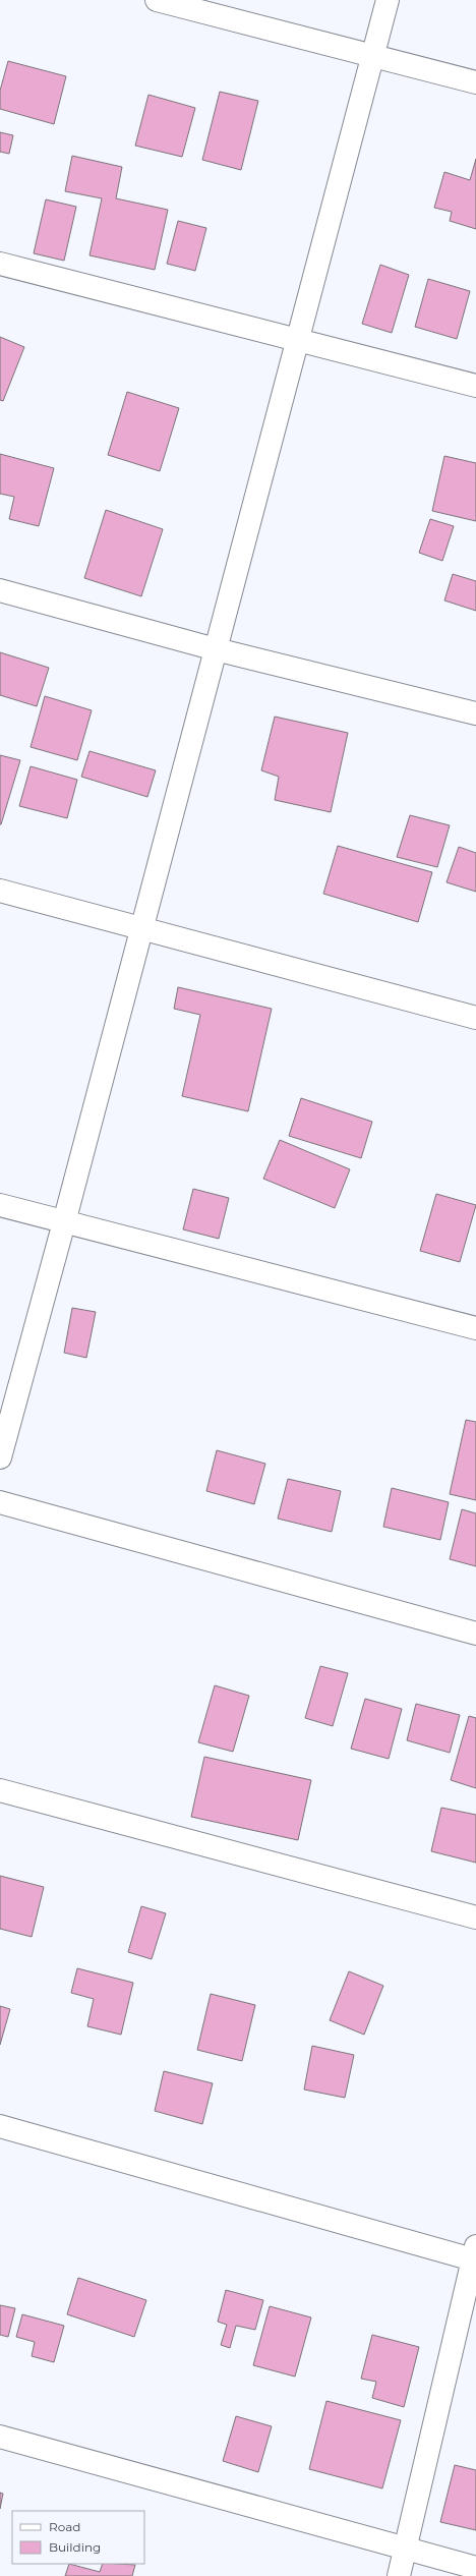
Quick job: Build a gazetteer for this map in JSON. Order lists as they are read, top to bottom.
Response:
{
  "legend": ["Road", "Building"]
}
